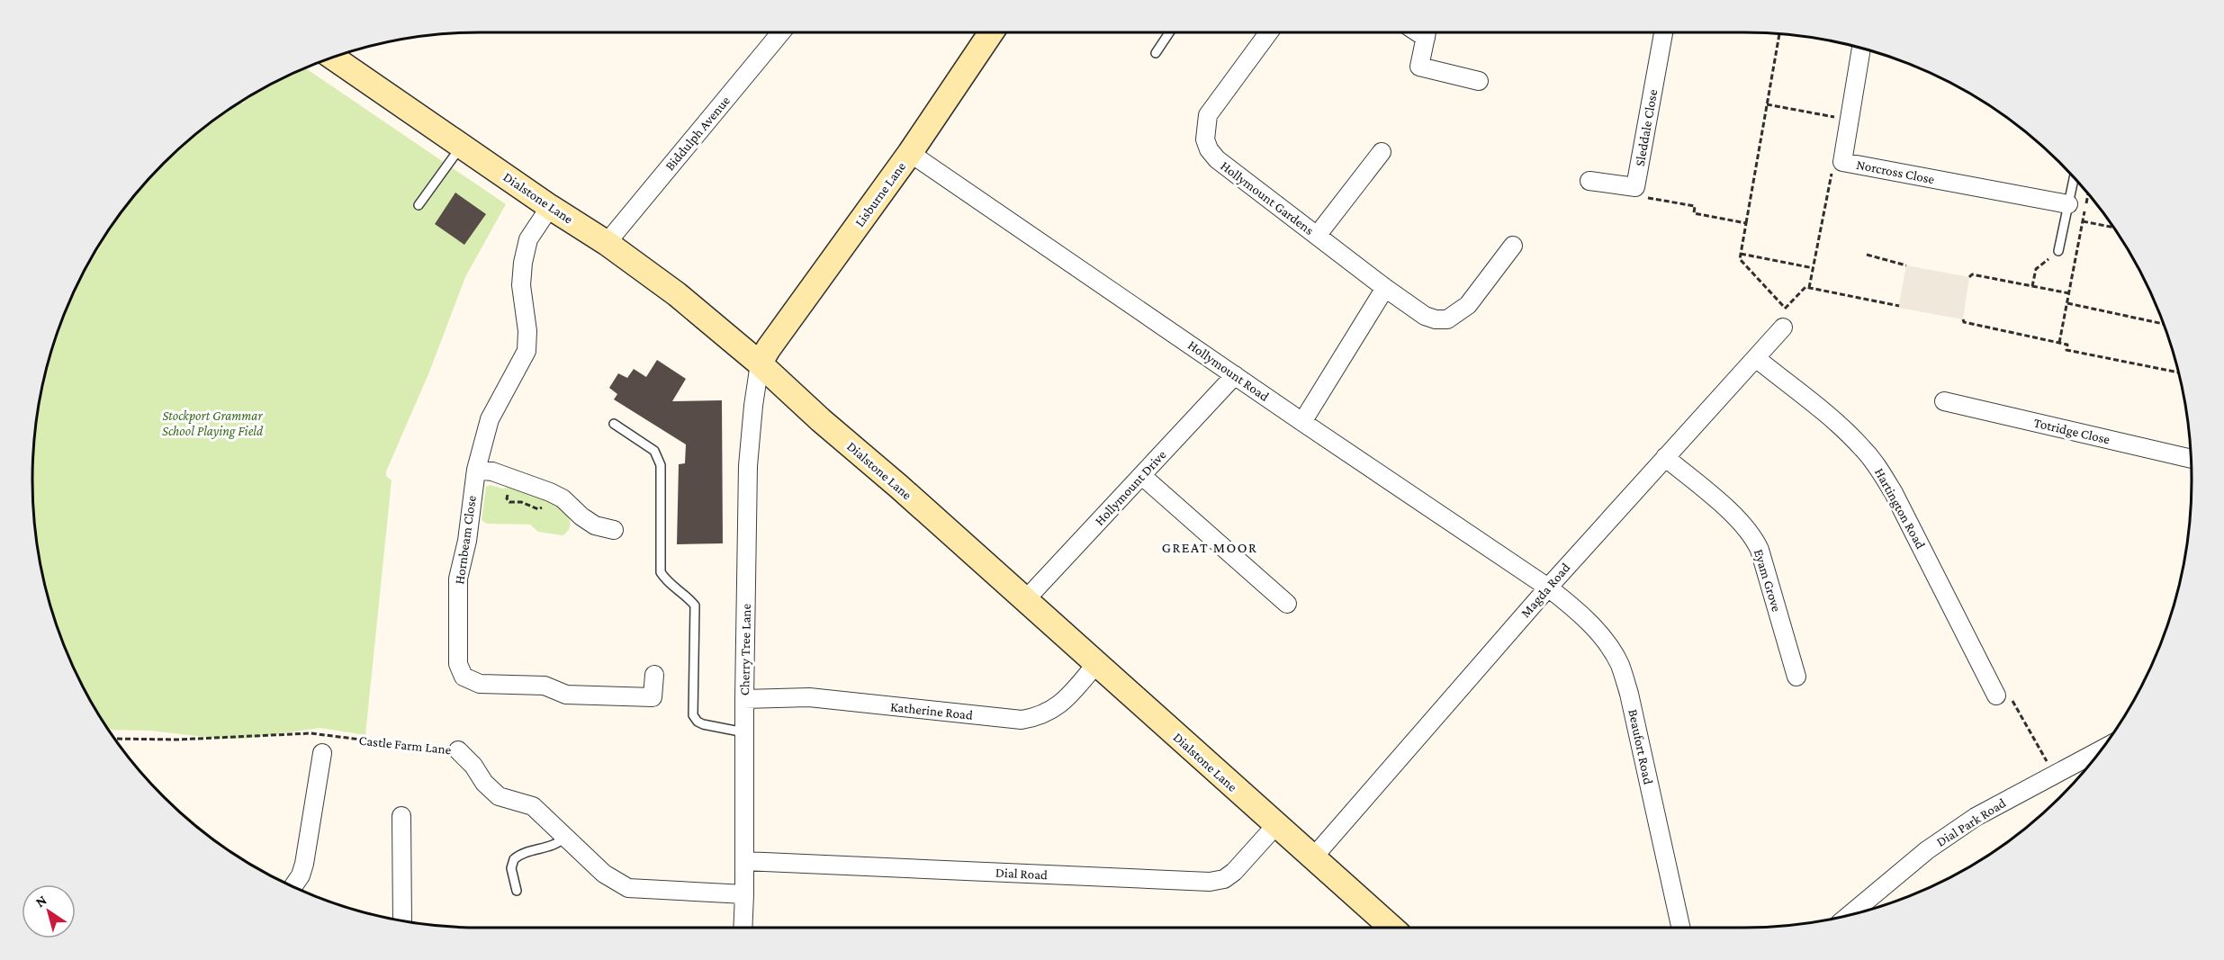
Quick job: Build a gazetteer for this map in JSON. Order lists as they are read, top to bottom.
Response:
{
  "streets": {
    "street": [
      "Sleddale Close",
      "Biddulph Avenue",
      "Norcross Close",
      "Lisburne Lane",
      "Dialstone Lane",
      "Hollymount Gardens",
      "Hollymount Road",
      "Totridge Close",
      "Hollymount Drive",
      "Hartington Road",
      "Hornbeam Close",
      "Eyam Grove",
      "Magda Road",
      "Cherry Tree Lane",
      "Katherine Road",
      "Castle Farm Lane",
      "Beaufort Road",
      "Dial Park Road",
      "Dial Road"
    ]
  },
  "crossings": [
    ["Biddulph Avenue", "Dialstone Lane"],
    ["Lisburne Lane", "Dialstone Lane"],
    ["Lisburne Lane", "Hollymount Road"],
    ["Lisburne Lane", "Cherry Tree Lane"],
    ["Dialstone Lane", "Hollymount Drive"],
    ["Dialstone Lane", "Hornbeam Close"],
    ["Dialstone Lane", "Magda Road"],
    ["Dialstone Lane", "Cherry Tree Lane"],
    ["Dialstone Lane", "Katherine Road"],
    ["Dialstone Lane", "Dial Road"],
    ["Hollymount Road", "Hollymount Drive"],
    ["Hollymount Road", "Magda Road"],
    ["Hollymount Road", "Beaufort Road"],
    ["Hartington Road", "Magda Road"],
    ["Eyam Grove", "Magda Road"],
    ["Magda Road", "Beaufort Road"],
    ["Cherry Tree Lane", "Katherine Road"],
    ["Cherry Tree Lane", "Castle Farm Lane"],
    ["Cherry Tree Lane", "Dial Road"]
  ],
  "districts": ["GREAT MOOR"],
  "parks": ["Stockport Grammar School Playing Field"],
  "north": "top left"
}
